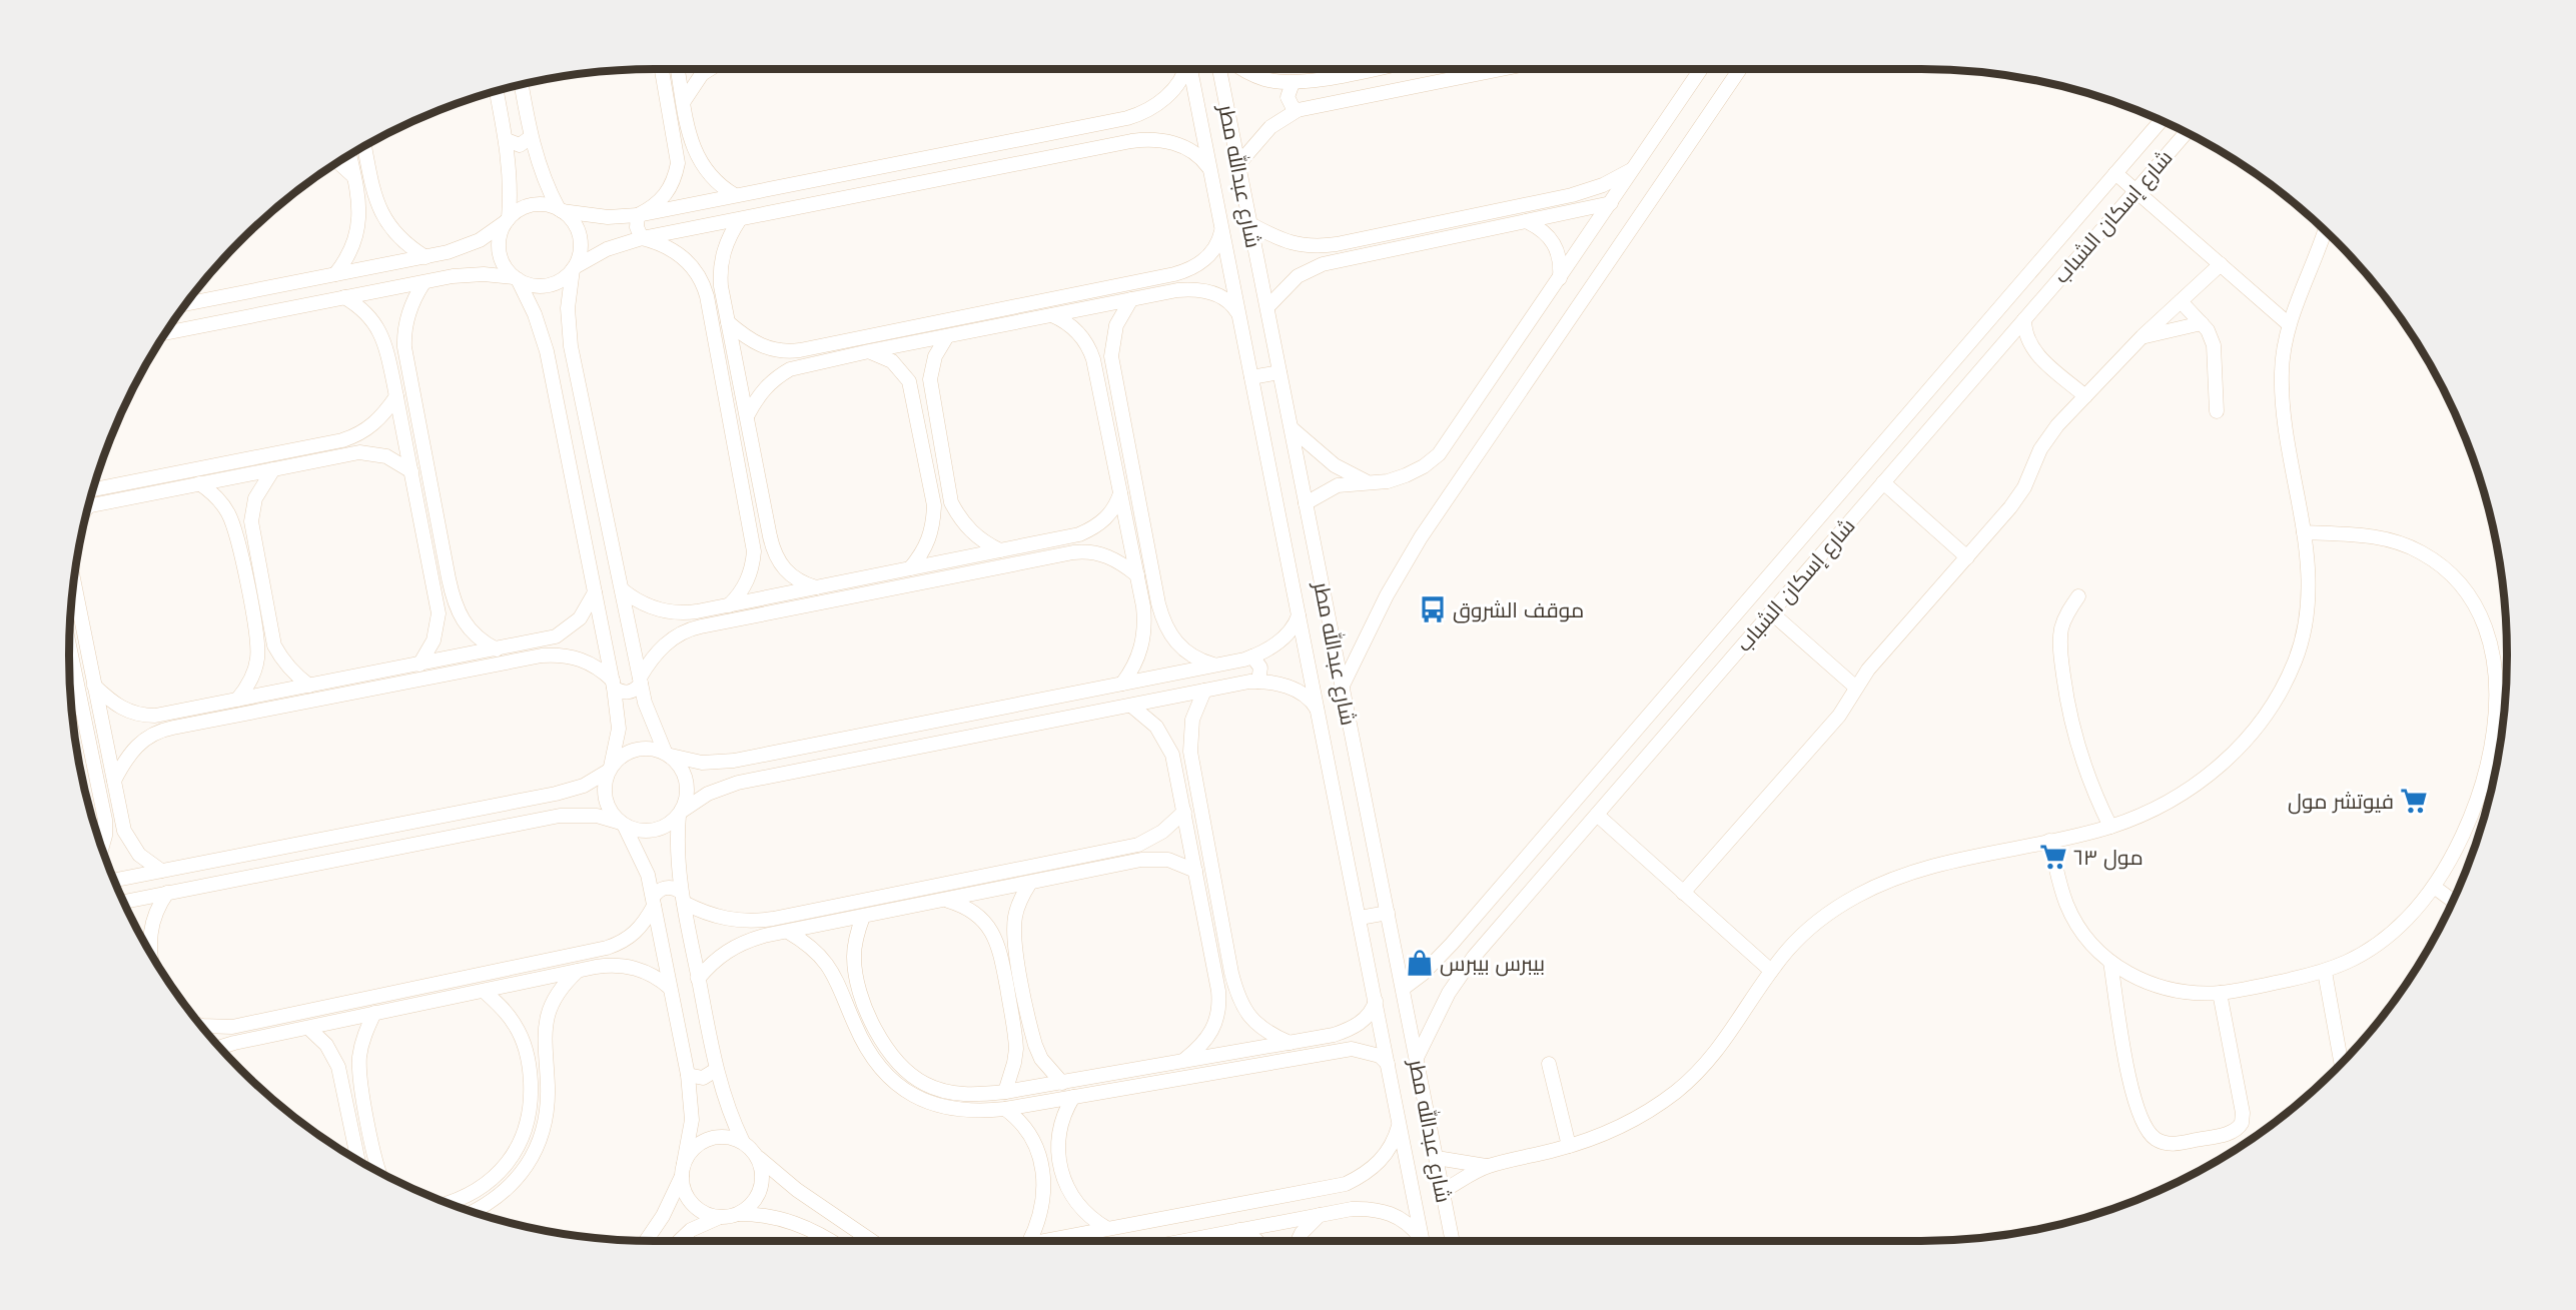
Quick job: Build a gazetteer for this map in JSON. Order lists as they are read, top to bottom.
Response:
{
  "streets": {
    "street": ["شارع عبدالله مطر", "شارع إسكان الشباب"]
  },
  "crossings": [
    ["شارع عبدالله مطر", "شارع إسكان الشباب"]
  ],
  "places": {
    "bus stop": ["موقف الشروق"],
    "supermarket": ["فيوتشر مول", "مول ٦٣"],
    "shop": ["بيبرس بيبرس"]
  }
}
